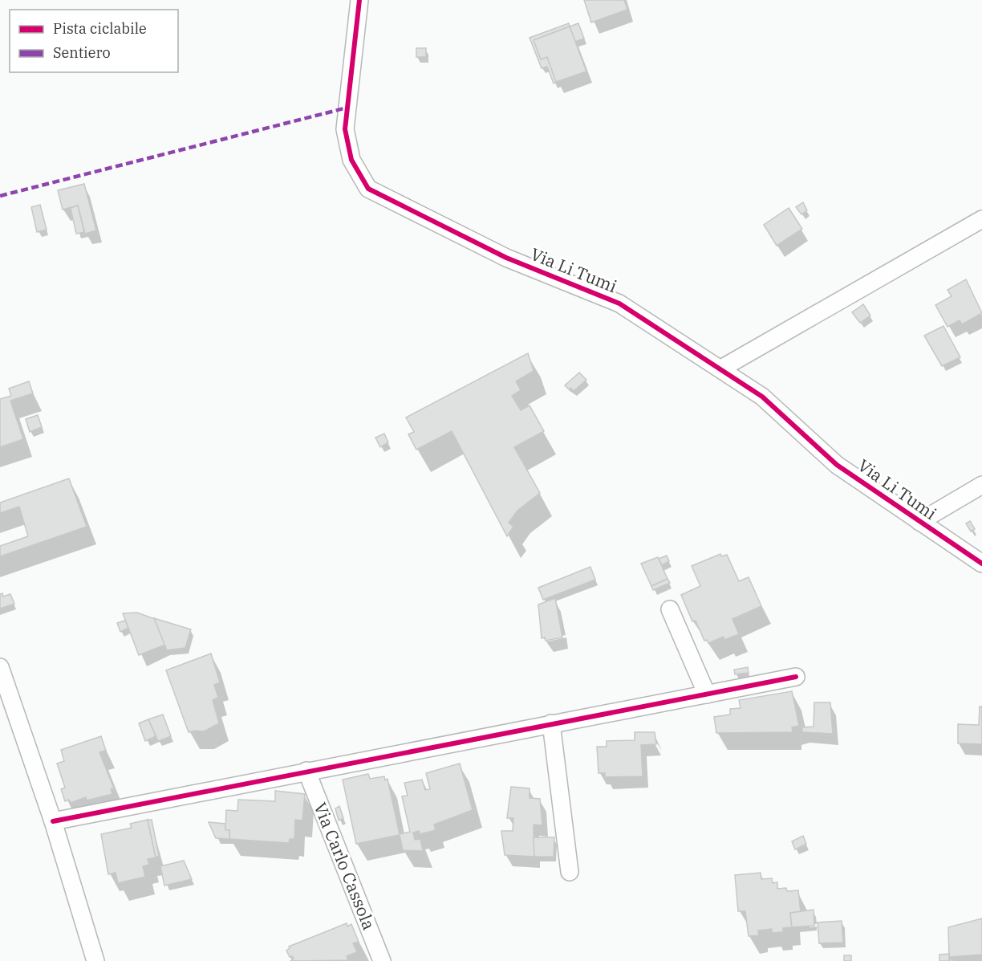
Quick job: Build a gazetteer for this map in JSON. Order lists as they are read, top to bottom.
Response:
{
  "streets": {
    "street": ["Via Li Tumi", "Via Carlo Cassola"]
  },
  "legend": ["Pista ciclabile", "Sentiero"]
}
